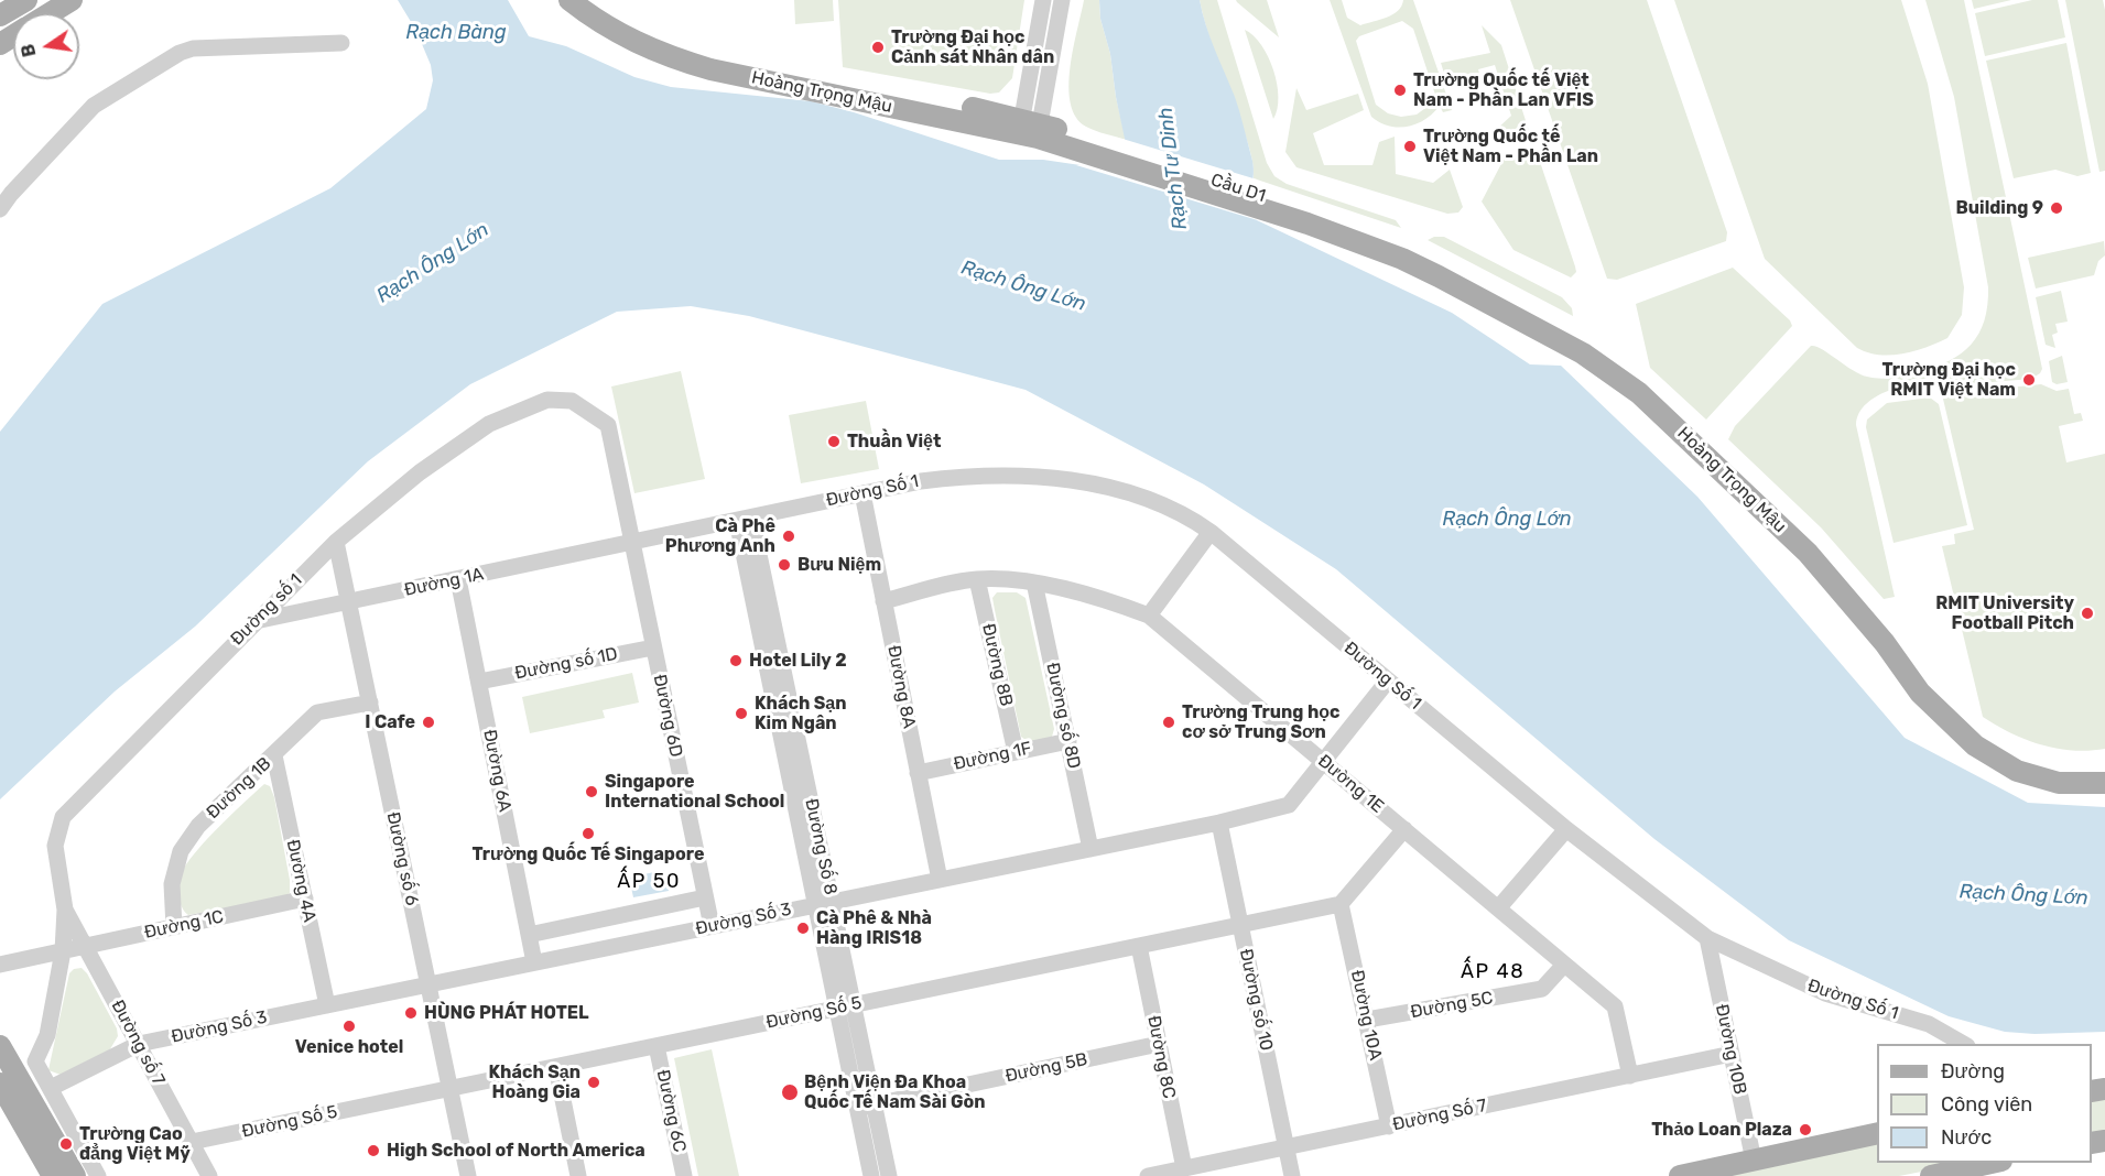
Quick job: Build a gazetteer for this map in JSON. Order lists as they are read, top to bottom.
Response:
{
  "streets": {
    "main road": ["Hoàng Trọng Mậu", "Cầu D1"],
    "street": [
      "Đường Số 1",
      "Đường 1A",
      "Đường số 1",
      "Đường số 1D",
      "Đường 8B",
      "Đường 8A",
      "Đường 6D",
      "Đường số 8D",
      "Đường 1F",
      "Đường 6A",
      "Đường 1E",
      "Đường 1B",
      "Đường Số 8",
      "Đường số 6",
      "Đường 4A",
      "Đường Số 3",
      "Đường 1C",
      "Đường số 10",
      "Đường 5C",
      "Đường Số 5",
      "Đường 10A",
      "Đường số 7",
      "Đường 10B",
      "Đường 8C",
      "Đường 5B",
      "Đường 6C",
      "Đường Số 7"
    ]
  },
  "crossings": [
    ["Hoàng Trọng Mậu", "Cầu D1"],
    ["Đường Số 1", "Đường 1A"],
    ["Đường Số 1", "Đường số 1"],
    ["Đường Số 1", "Đường 8A"],
    ["Đường Số 1", "Đường 6D"],
    ["Đường Số 1", "Đường Số 8"],
    ["Đường Số 1", "Đường Số 3"],
    ["Đường Số 1", "Đường 10B"],
    ["Đường 1A", "Đường số 1"],
    ["Đường 1A", "Đường 6D"],
    ["Đường 1A", "Đường 6A"],
    ["Đường 1A", "Đường số 6"],
    ["Đường số 1", "Đường 6D"],
    ["Đường số 1", "Đường số 6"],
    ["Đường số 1", "Đường Số 3"],
    ["Đường số 1", "Đường 1C"],
    ["Đường số 1", "Đường số 7"],
    ["Đường số 1D", "Đường 6D"],
    ["Đường số 1D", "Đường 6A"],
    ["Đường 8B", "Đường 1F"],
    ["Đường 8B", "Đường 1E"],
    ["Đường 8A", "Đường 1F"],
    ["Đường 8A", "Đường 1E"],
    ["Đường 8A", "Đường Số 3"],
    ["Đường 6D", "Đường Số 3"],
    ["Đường số 8D", "Đường 1F"],
    ["Đường số 8D", "Đường 1E"],
    ["Đường số 8D", "Đường Số 3"],
    ["Đường 6A", "Đường Số 3"],
    ["Đường 1E", "Đường Số 3"],
    ["Đường 1E", "Đường 5C"],
    ["Đường 1E", "Đường Số 7"],
    ["Đường 1B", "Đường số 6"],
    ["Đường 1B", "Đường 4A"],
    ["Đường 1B", "Đường 1C"],
    ["Đường Số 8", "Đường Số 3"],
    ["Đường Số 8", "Đường Số 5"],
    ["Đường Số 8", "Đường 5B"],
    ["Đường số 6", "Đường Số 3"],
    ["Đường số 6", "Đường Số 5"],
    ["Đường 4A", "Đường Số 3"],
    ["Đường 4A", "Đường 1C"],
    ["Đường Số 3", "Đường số 10"],
    ["Đường Số 3", "Đường số 7"],
    ["Đường 1C", "Đường số 7"],
    ["Đường số 10", "Đường Số 5"],
    ["Đường số 10", "Đường Số 7"],
    ["Đường 5C", "Đường 10A"],
    ["Đường Số 5", "Đường 10A"],
    ["Đường Số 5", "Đường số 7"],
    ["Đường Số 5", "Đường 8C"],
    ["Đường Số 5", "Đường 6C"],
    ["Đường 10A", "Đường Số 7"],
    ["Đường 10B", "Đường Số 7"],
    ["Đường 8C", "Đường 5B"],
    ["Đường 8C", "Đường Số 7"]
  ],
  "districts": ["ẤP 50", "ẤP 48"],
  "water": ["Rạch Bàng", "Rạch Tư Dinh", "Rạch Ông Lớn"],
  "places": [
    "Trường Đại học Cảnh sát Nhân dân",
    "Trường Quốc tế Việt Nam - Phần Lan VFIS",
    "Trường Quốc tế Việt Nam - Phần Lan",
    "Building 9",
    "Trường Đại học RMIT Việt Nam",
    "Thuần Việt",
    "Cà Phê Phương Anh",
    "Bưu Niệm",
    "RMIT University Football Pitch",
    "Hotel Lily 2",
    "Khách Sạn Kim Ngân",
    "I Cafe",
    "Trường Trung học cơ sở Trung Sơn",
    "Singapore International School",
    "Trường Quốc Tế Singapore",
    "Cà Phê & Nhà Hàng IRIS18",
    "HÙNG PHÁT HOTEL",
    "Venice hotel",
    "Khách Sạn Hoàng Gia",
    "Bệnh Viện Đa Khoa Quốc Tế Nam Sài Gòn",
    "Thảo Loan Plaza",
    "Trường Cao đẳng Việt Mỹ",
    "High School of North America"
  ],
  "legend": ["Đường", "Công viên", "Nước"],
  "north": "left"
}
